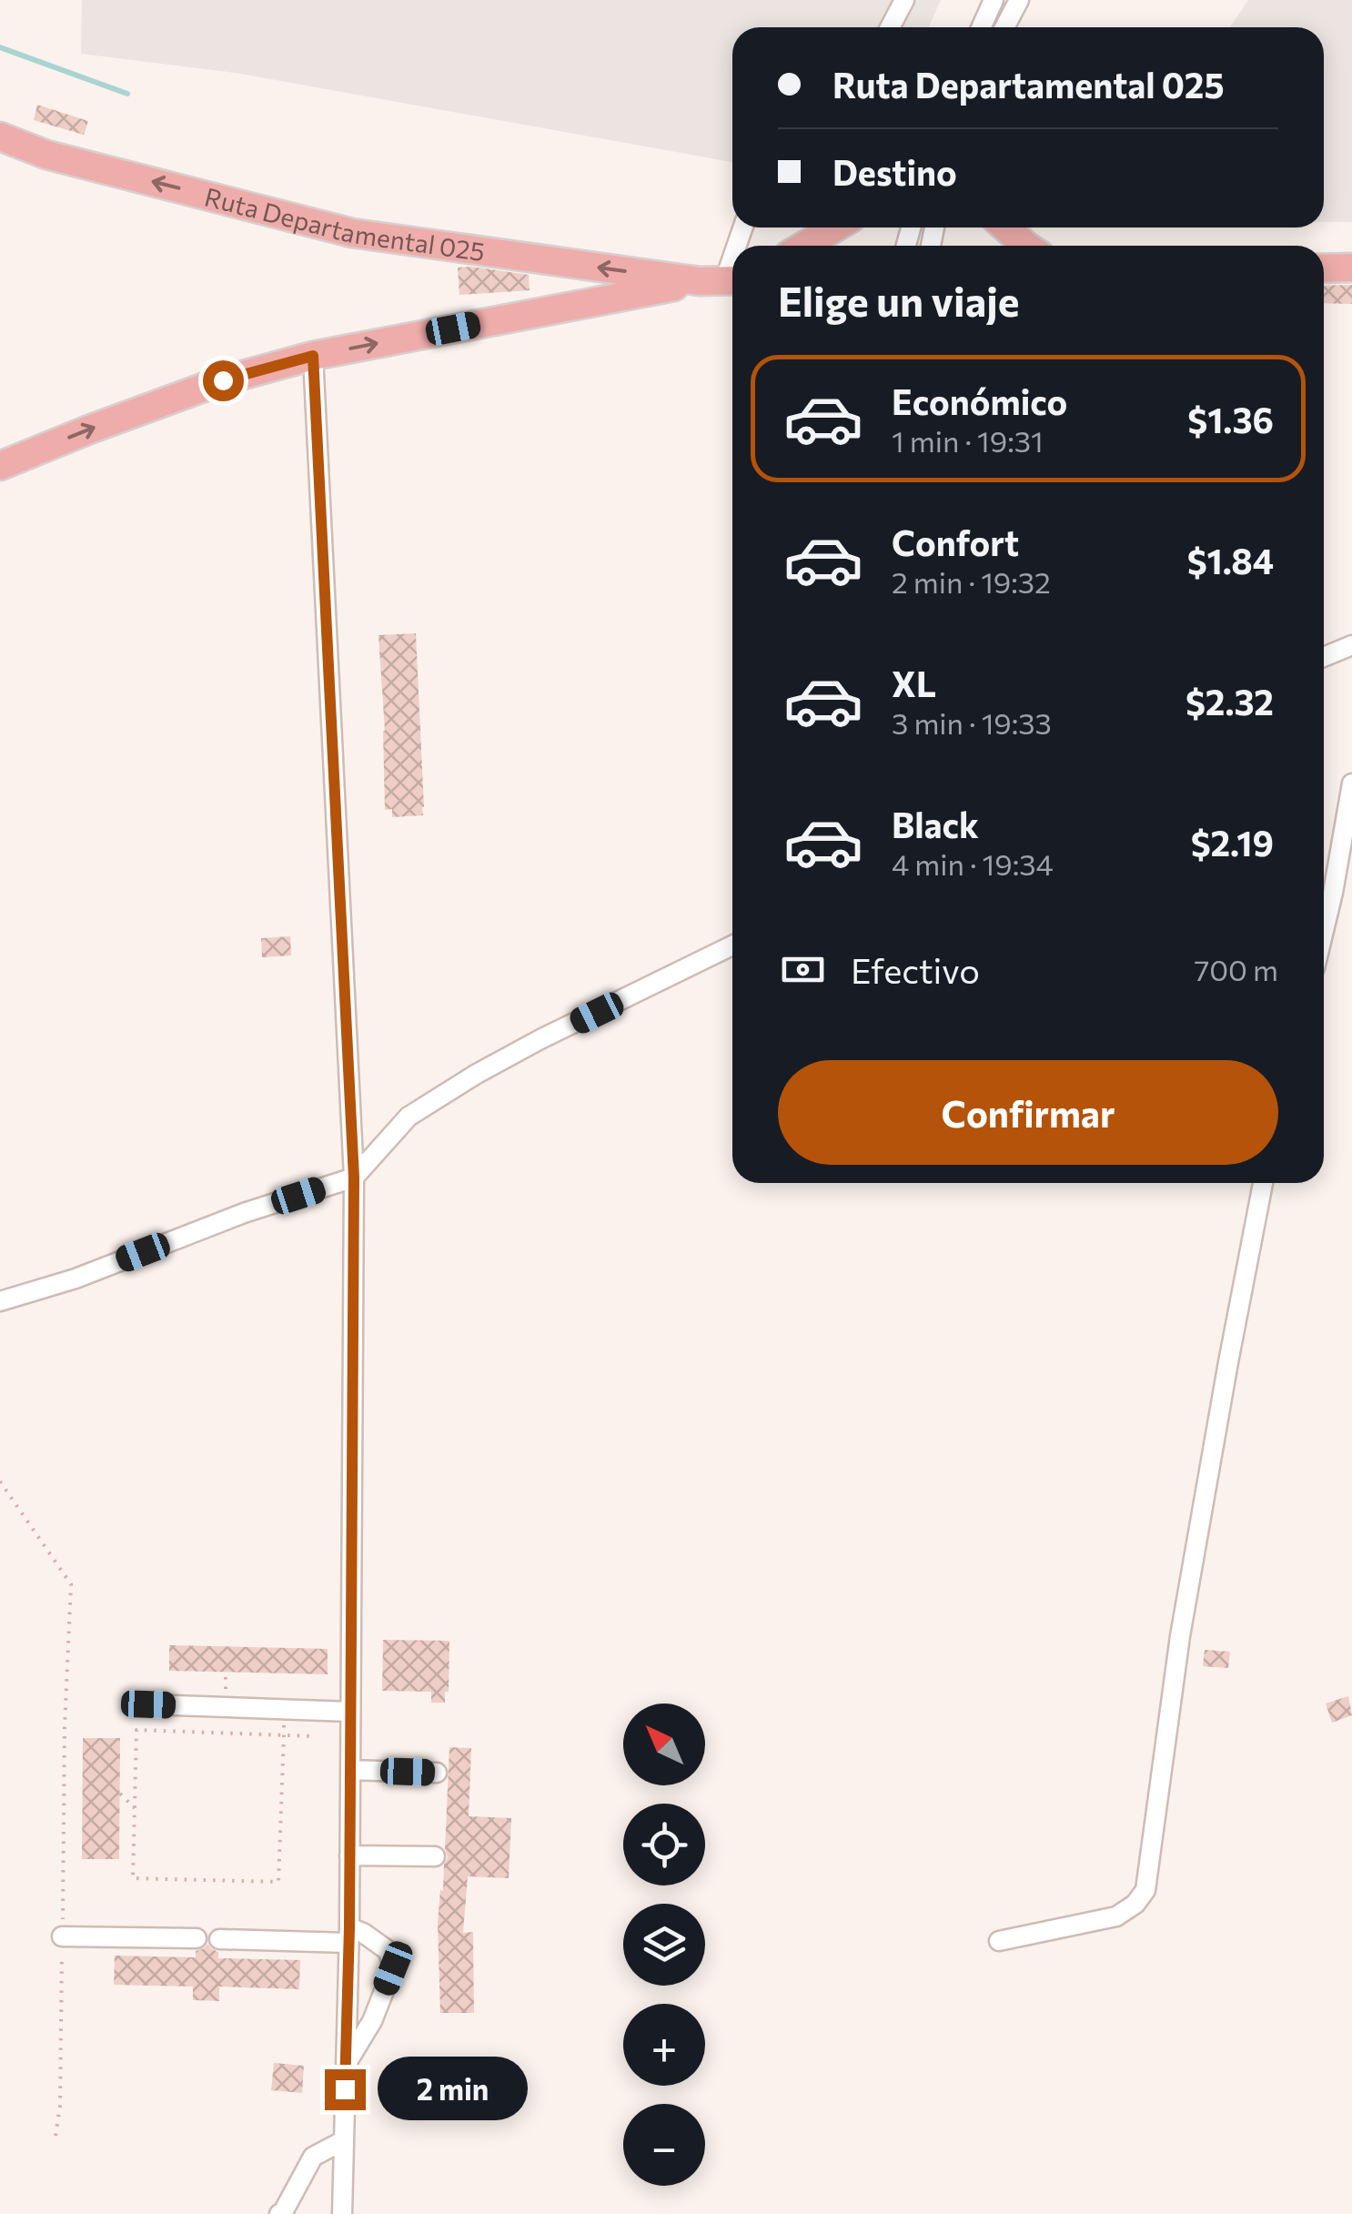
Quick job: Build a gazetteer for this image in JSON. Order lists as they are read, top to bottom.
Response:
{
  "streets": {
    "highway": ["Ruta Departamental 025"]
  },
  "north": "top left",
  "page": {
    "banner": ["Ruta Departamental 025", "Destino"],
    "heading": "Elige un viaje",
    "list": [
      {
        "name": "Económico",
        "note": "1 min · 19:31",
        "value": "$1.36"
      },
      {
        "name": "Confort",
        "note": "2 min · 19:32",
        "value": "$1.84"
      },
      {
        "name": "XL",
        "note": "3 min · 19:33",
        "value": "$2.32"
      },
      {
        "name": "Black",
        "note": "4 min · 19:34",
        "value": "$2.19"
      }
    ],
    "pay": ["Efectivo", "700 m"],
    "buttons": "Confirmar",
    "map_buttons": ["+", "−"],
    "bubble": "2 min"
  }
}
